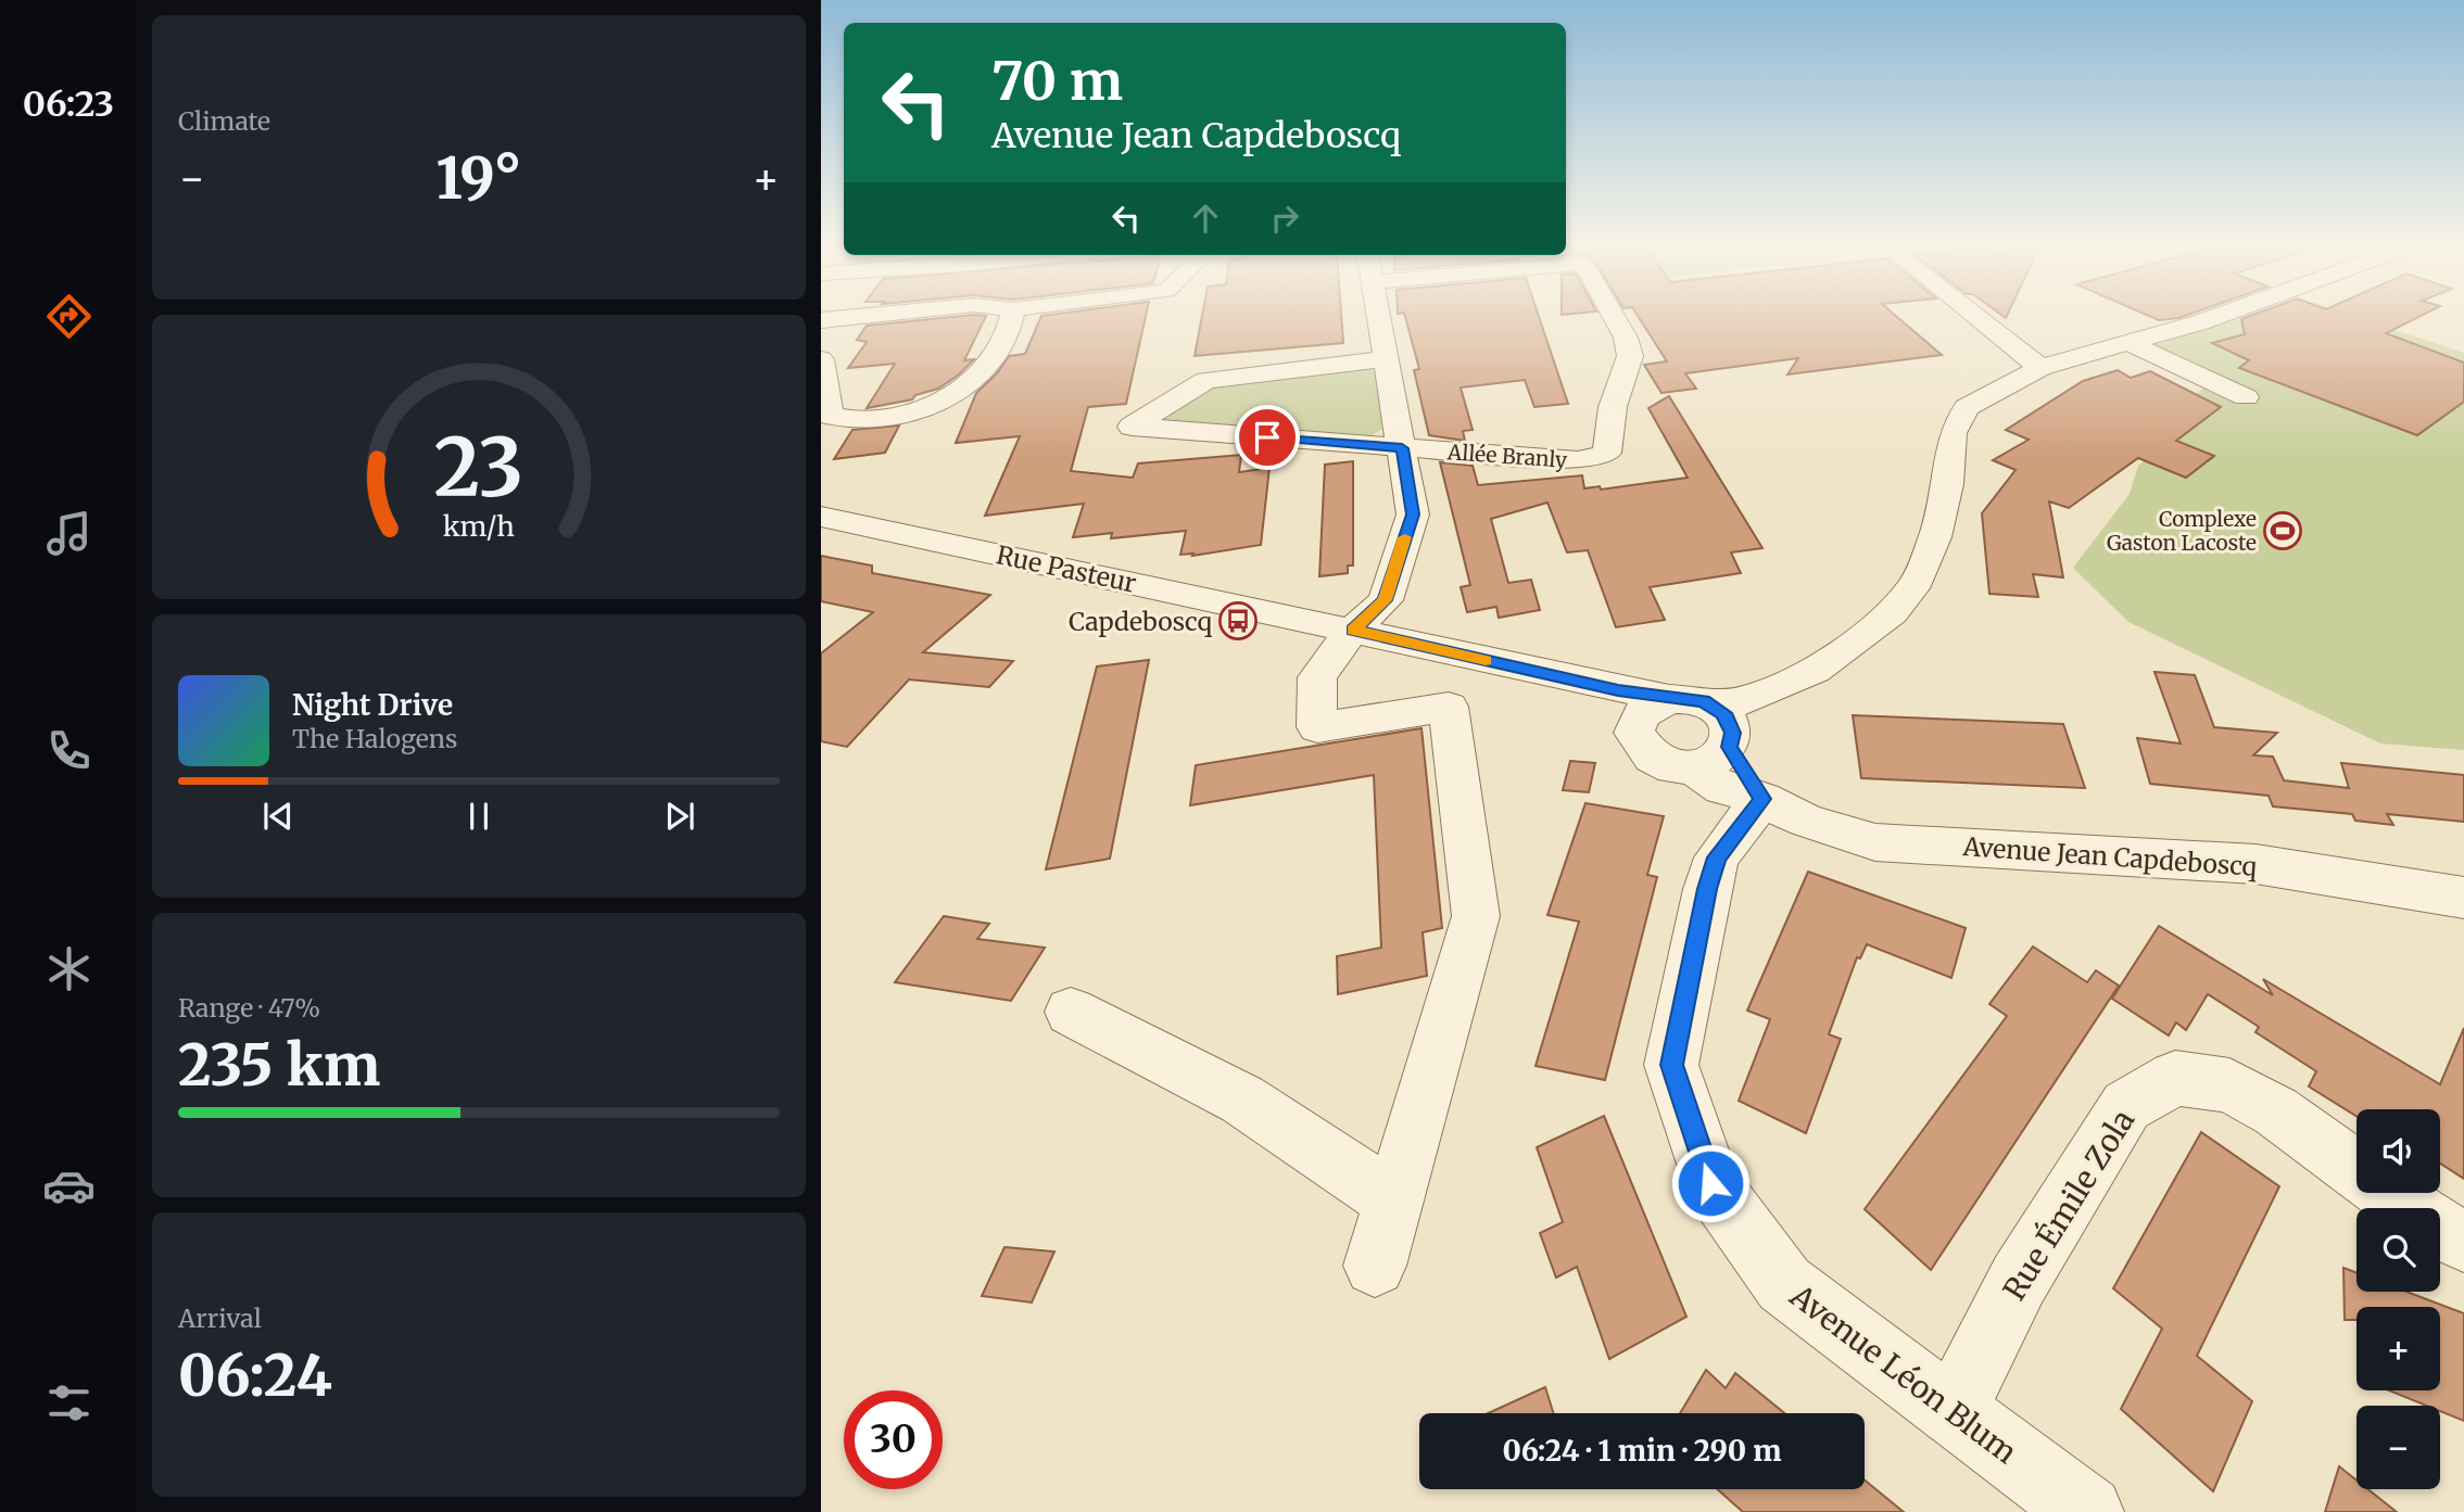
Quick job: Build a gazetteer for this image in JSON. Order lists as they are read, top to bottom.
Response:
{
  "streets": {
    "street": [
      "Allée Branly",
      "Rue Pasteur",
      "Avenue Jean Capdeboscq",
      "Rue Émile Zola",
      "Avenue Léon Blum"
    ]
  },
  "crossings": [
    ["Rue Pasteur", "Avenue Jean Capdeboscq"],
    ["Avenue Jean Capdeboscq", "Avenue Léon Blum"],
    ["Rue Émile Zola", "Avenue Léon Blum"]
  ],
  "places": {
    "sports": ["Complexe Gaston Lacoste"],
    "bus stop": ["Capdeboscq"]
  },
  "page": {
    "tabs": "06:23",
    "tile": [
      "Climate",
      ["Range · 47%", "235 km"],
      ["Arrival", "06:24"]
    ],
    "turn": ["70 m", "Avenue Jean Capdeboscq"],
    "heat": ["−", "19°", "+"],
    "song": ["Night Drive", "The Halogens"],
    "map_buttons": ["+", "−"],
    "limit": "30",
    "trip": "06:24 · 1 min · 290 m",
    "gauge": ["23", "km/h"]
  }
}
